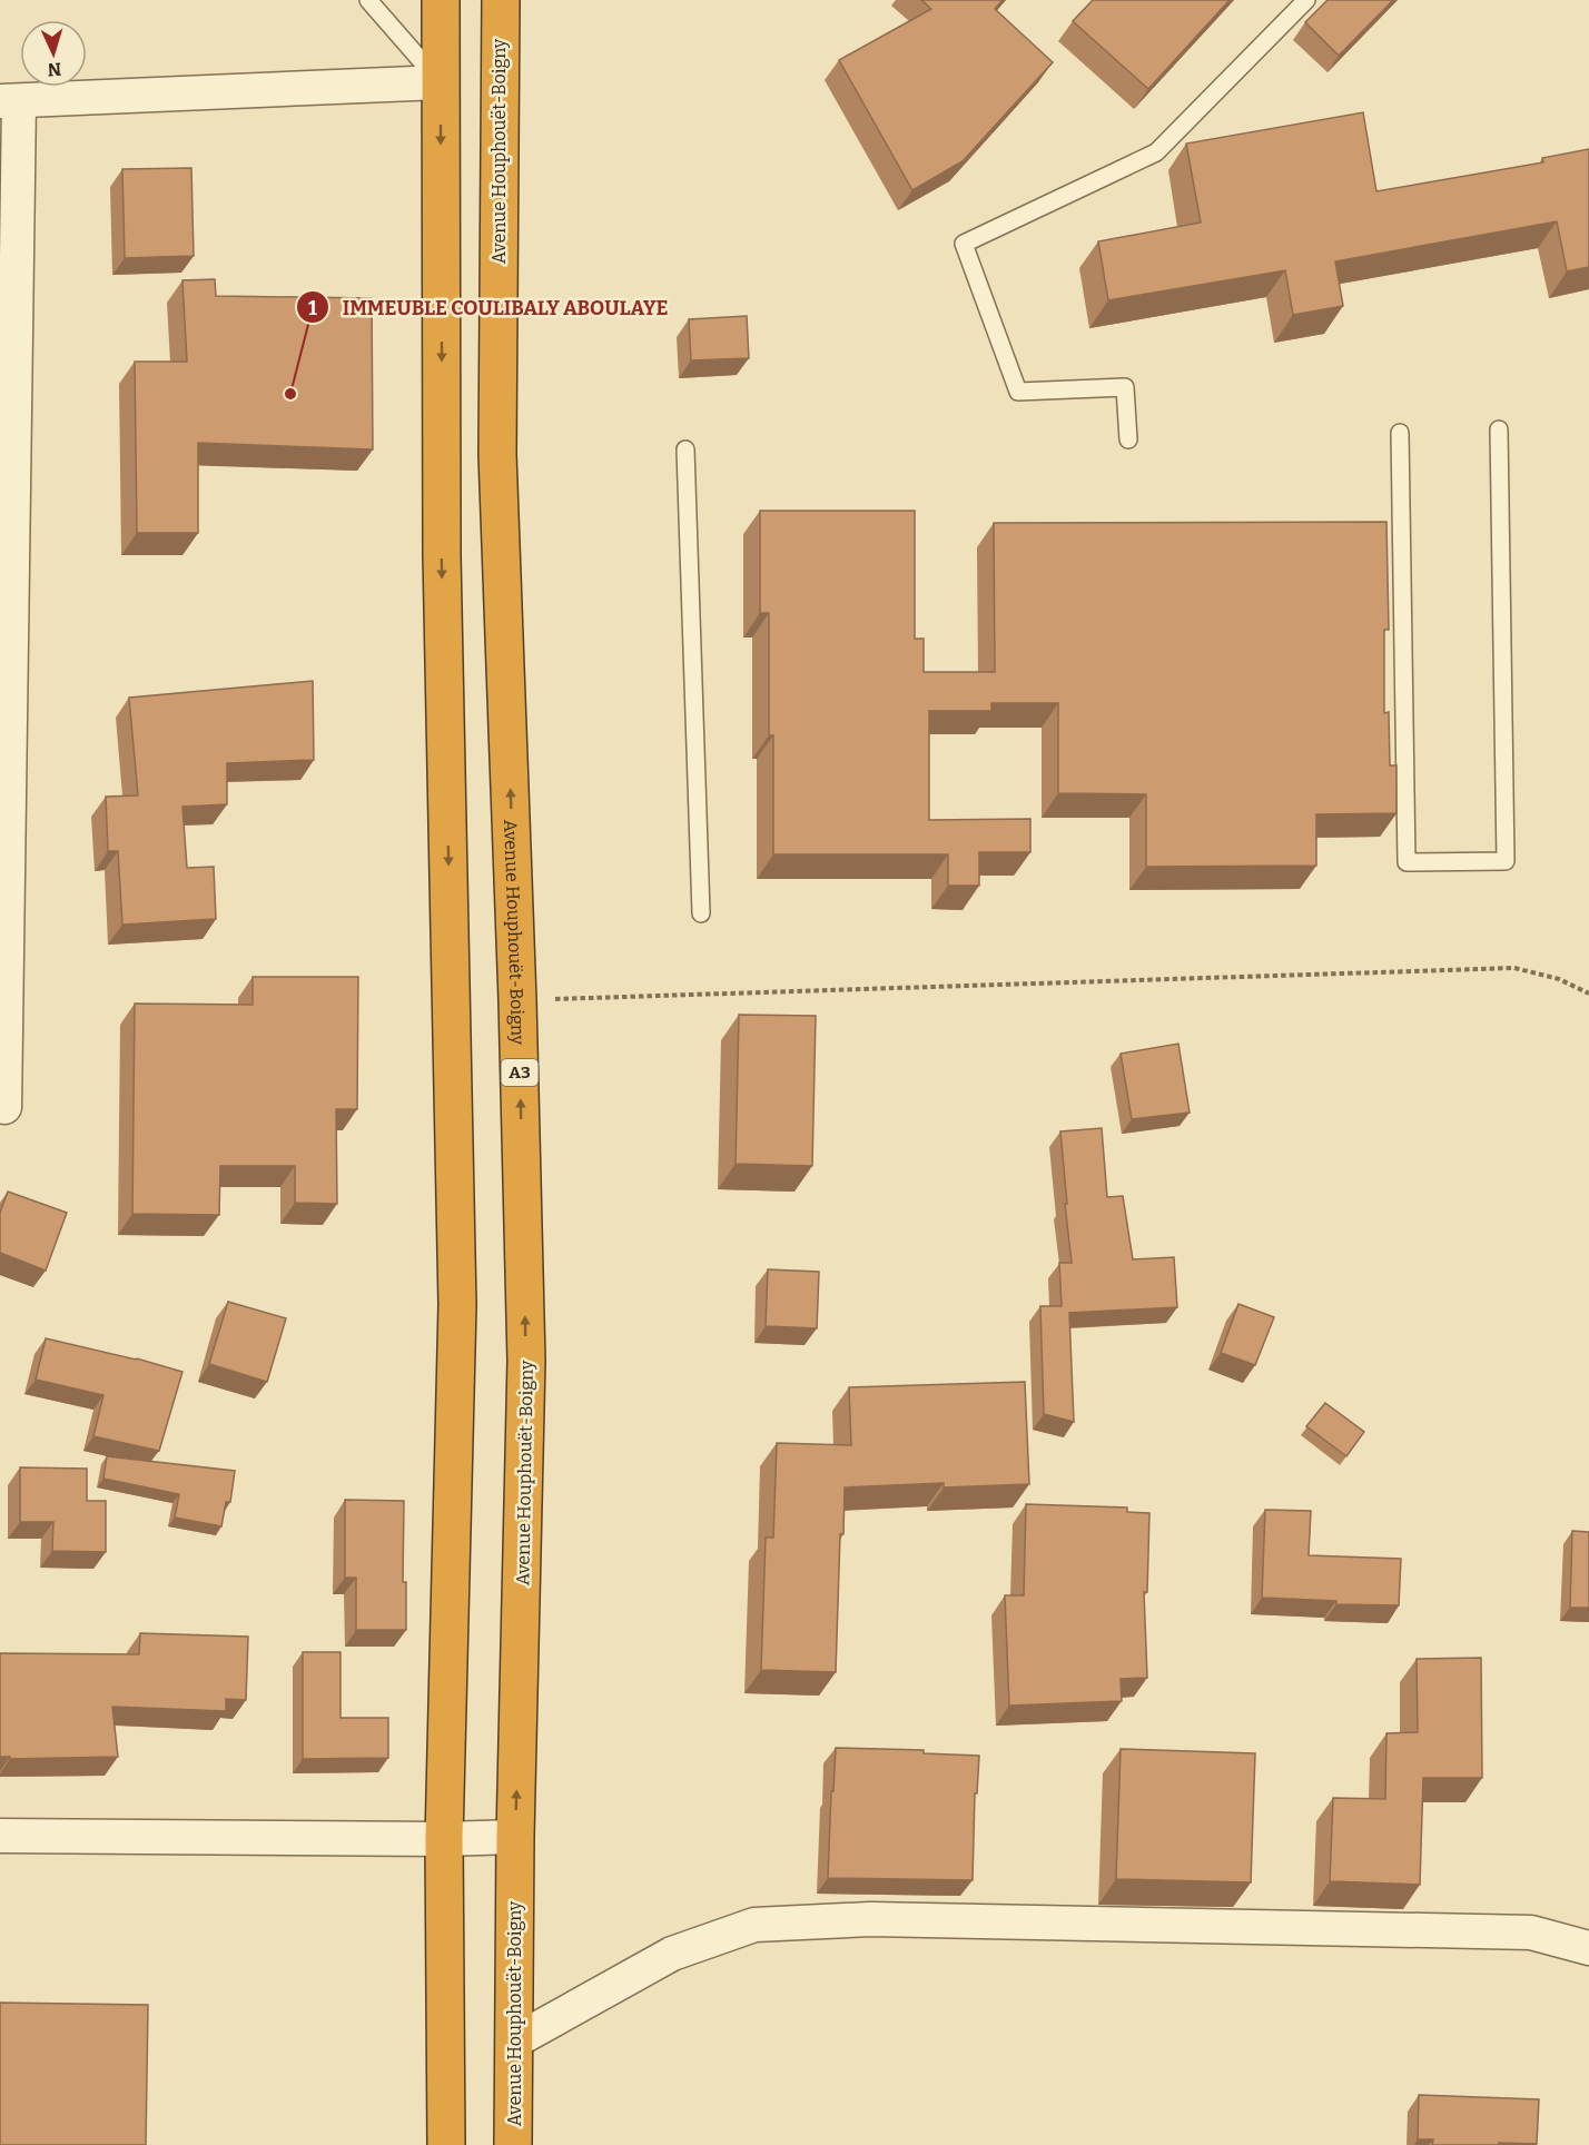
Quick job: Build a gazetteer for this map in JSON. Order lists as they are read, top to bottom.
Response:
{
  "streets": {
    "highway": ["Avenue Houphouët-Boigny", "A3"]
  },
  "places": ["IMMEUBLE COULIBALY ABOULAYE"],
  "north": "bottom"
}
